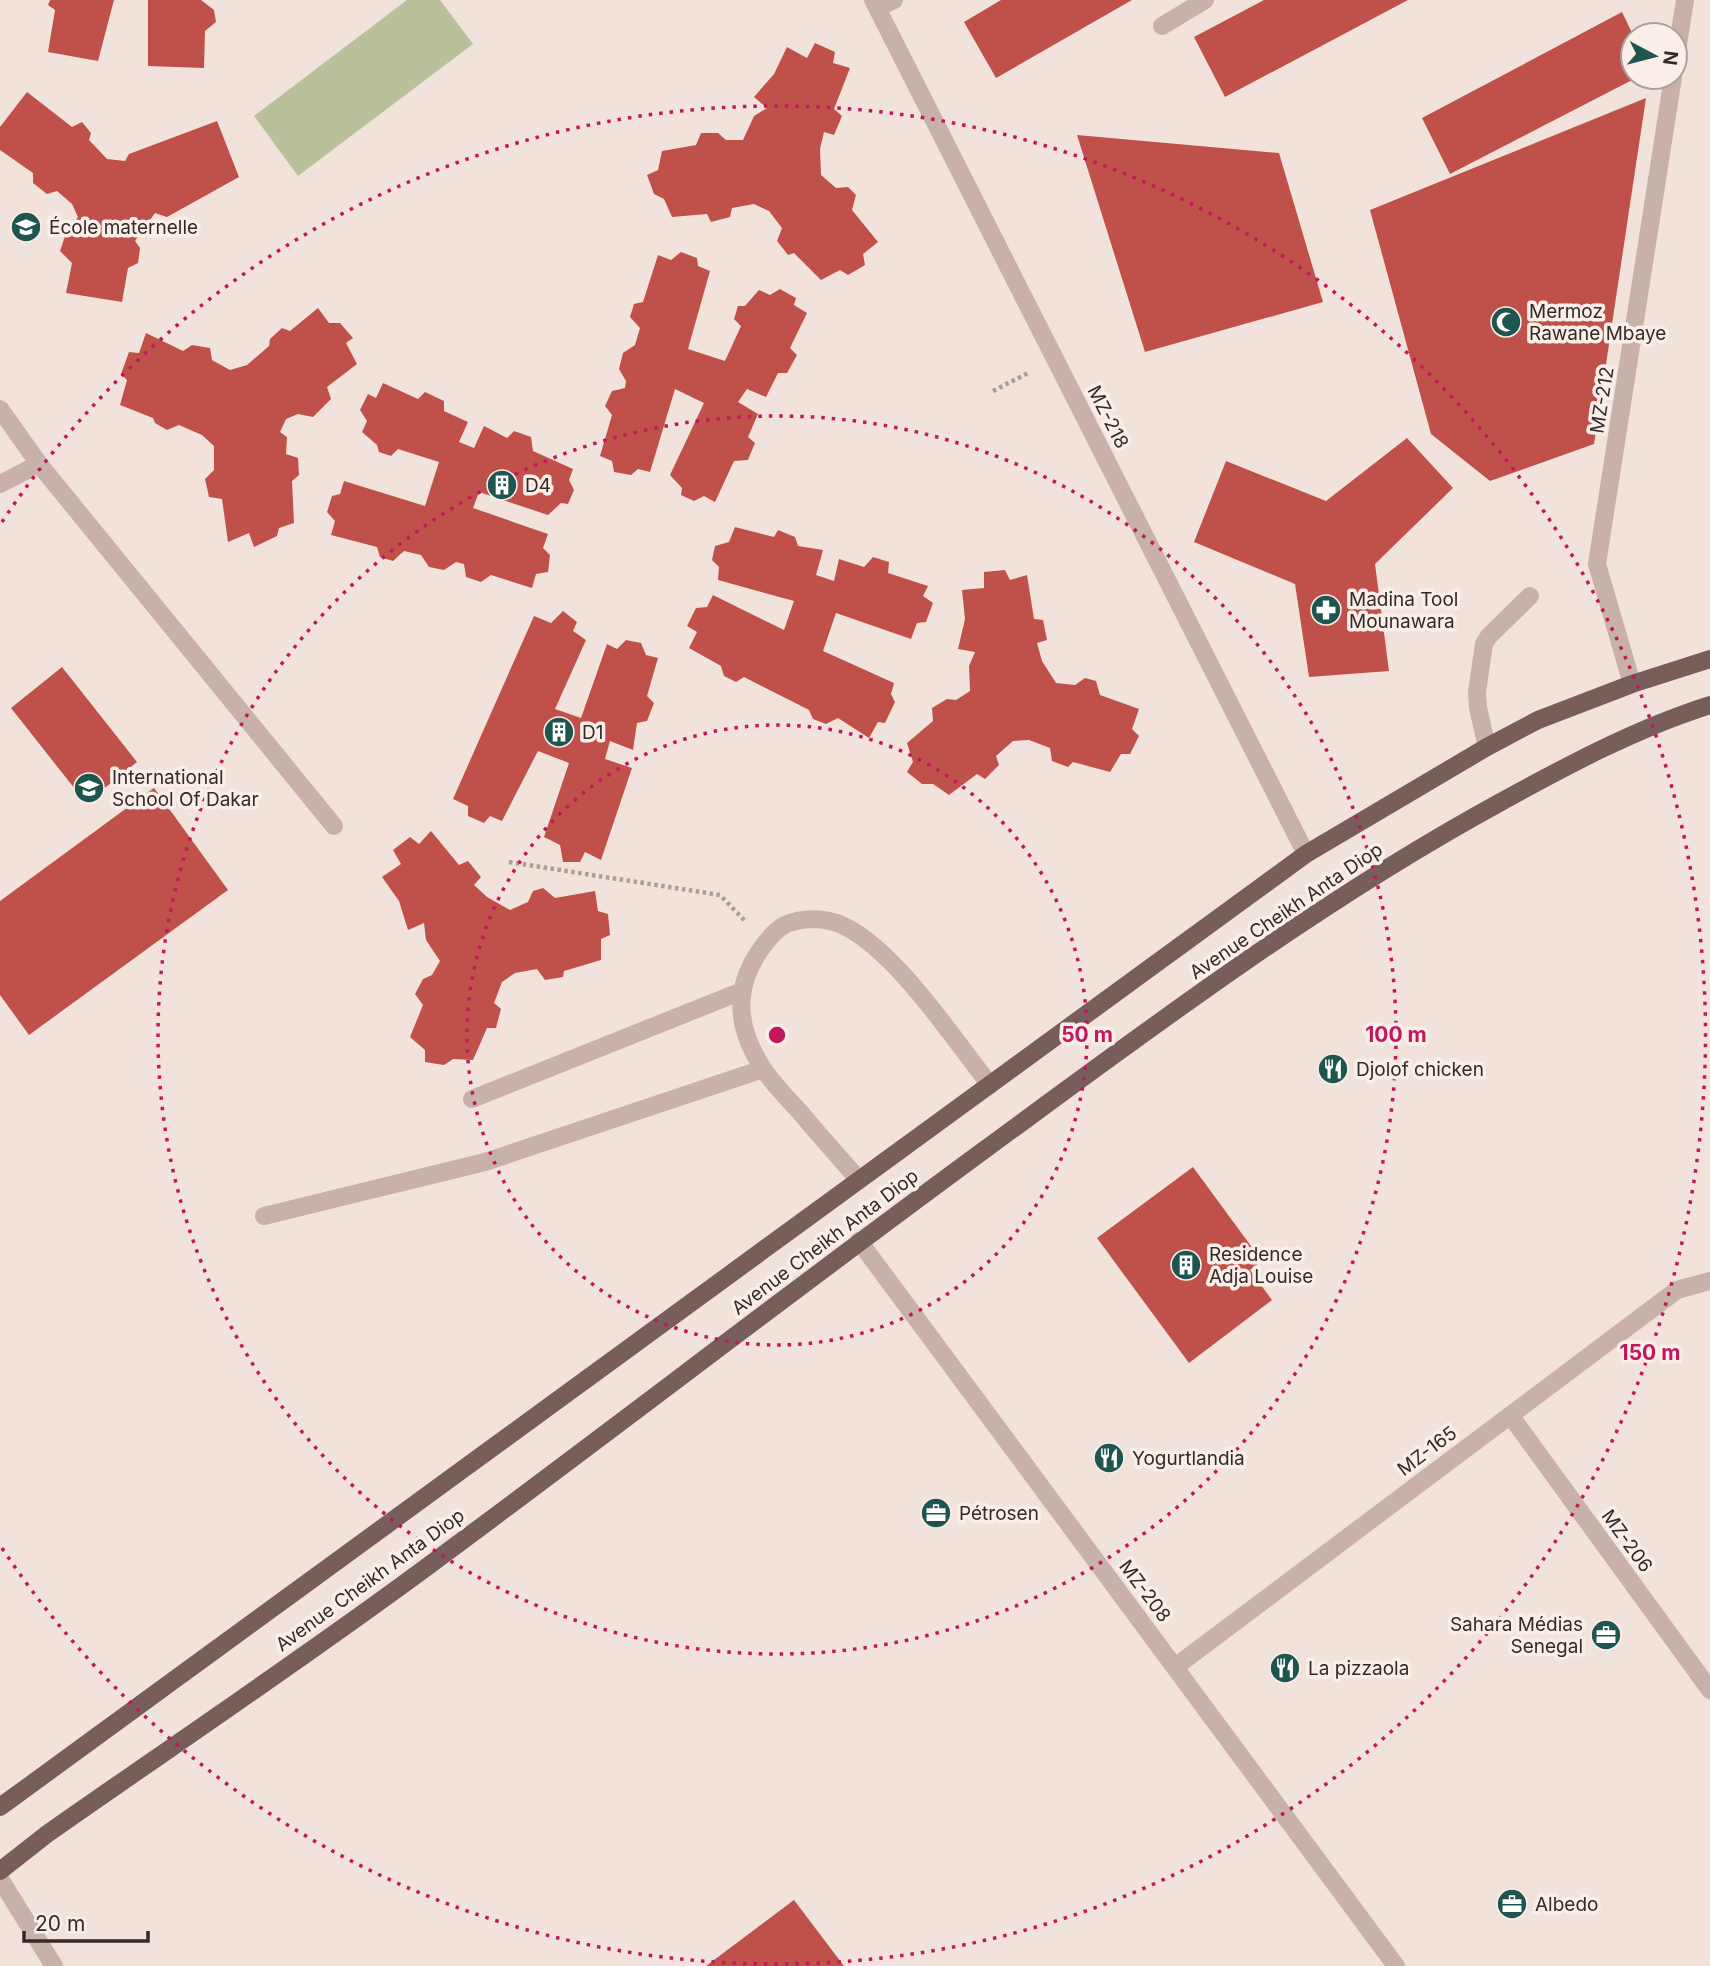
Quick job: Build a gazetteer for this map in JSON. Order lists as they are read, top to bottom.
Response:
{
  "streets": {
    "main road": ["Avenue Cheikh Anta Diop"],
    "street": [
      "MZ-212",
      "MZ-218",
      "MZ-165",
      "MZ-206",
      "MZ-208"
    ]
  },
  "crossings": [
    ["MZ-212", "Avenue Cheikh Anta Diop"],
    ["MZ-218", "Avenue Cheikh Anta Diop"],
    ["Avenue Cheikh Anta Diop", "MZ-208"],
    ["MZ-165", "MZ-206"],
    ["MZ-165", "MZ-208"]
  ],
  "places": {
    "school or university": ["École maternelle", "International School Of Dakar"],
    "mosque": ["Mermoz Rawane Mbaye"],
    "building": ["D4", "D1", "Residence Adja Louise"],
    "pharmacy": ["Madina Tool Mounawara"],
    "restaurant": ["Djolof chicken", "Yogurtlandia", "La pizzaola"],
    "office": ["Pétrosen", "Sahara Médias Senegal", "Albedo"]
  },
  "scale_bar": "20 m",
  "north": "right",
  "rings": ["50 m", "100 m", "150 m"]
}
